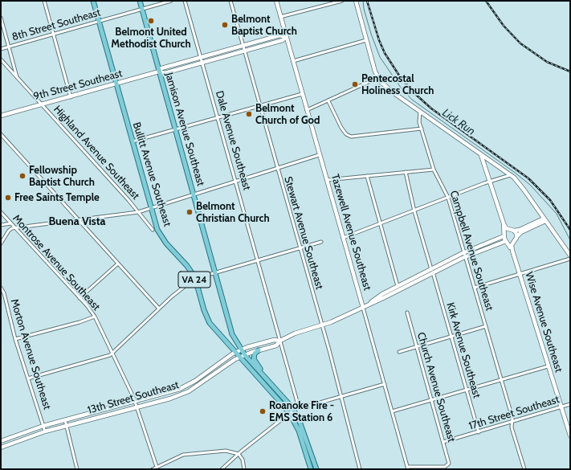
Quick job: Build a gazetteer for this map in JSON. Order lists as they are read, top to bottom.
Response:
{
  "streets": {
    "main road": ["Jamison Avenue Southeast", "Bullitt Avenue Southeast", "VA 24"],
    "street": [
      "8th Street Southeast",
      "9th Street Southeast",
      "Dale Avenue Southeast",
      "Highland Avenue Southeast",
      "Tazewell Avenue Southeast",
      "Stewart Avenue Southeast",
      "Campbell Avenue Southeast",
      "Montrose Avenue Southeast",
      "Wise Avenue Southeast",
      "Kirk Avenue Southeast",
      "Morton Avenue Southeast",
      "Church Avenue Southeast",
      "13th Street Southeast",
      "17th Street Southeast"
    ]
  },
  "crossings": [
    ["8th Street Southeast", "Jamison Avenue Southeast"],
    ["8th Street Southeast", "Bullitt Avenue Southeast"],
    ["9th Street Southeast", "Jamison Avenue Southeast"],
    ["9th Street Southeast", "Dale Avenue Southeast"],
    ["9th Street Southeast", "Highland Avenue Southeast"],
    ["9th Street Southeast", "Bullitt Avenue Southeast"],
    ["9th Street Southeast", "Tazewell Avenue Southeast"],
    ["9th Street Southeast", "Stewart Avenue Southeast"],
    ["Jamison Avenue Southeast", "13th Street Southeast"],
    ["Dale Avenue Southeast", "Tazewell Avenue Southeast"],
    ["Dale Avenue Southeast", "Stewart Avenue Southeast"],
    ["Dale Avenue Southeast", "13th Street Southeast"],
    ["Bullitt Avenue Southeast", "VA 24"],
    ["Bullitt Avenue Southeast", "13th Street Southeast"],
    ["Tazewell Avenue Southeast", "Church Avenue Southeast"],
    ["Tazewell Avenue Southeast", "13th Street Southeast"],
    ["Stewart Avenue Southeast", "13th Street Southeast"],
    ["Campbell Avenue Southeast", "13th Street Southeast"],
    ["Campbell Avenue Southeast", "17th Street Southeast"],
    ["Montrose Avenue Southeast", "13th Street Southeast"],
    ["VA 24", "13th Street Southeast"],
    ["Wise Avenue Southeast", "13th Street Southeast"],
    ["Wise Avenue Southeast", "17th Street Southeast"],
    ["Kirk Avenue Southeast", "13th Street Southeast"],
    ["Kirk Avenue Southeast", "17th Street Southeast"],
    ["Morton Avenue Southeast", "13th Street Southeast"],
    ["Church Avenue Southeast", "17th Street Southeast"]
  ],
  "districts": ["Buena Vista"],
  "water": ["Lick Run"],
  "places": [
    "Belmont United Methodist Church",
    "Belmont Baptist Church",
    "Pentecostal Holiness Church",
    "Belmont Church of God",
    "Fellowship Baptist Church",
    "Free Saints Temple",
    "Belmont Christian Church",
    "Roanoke Fire - EMS Station 6"
  ]
}
